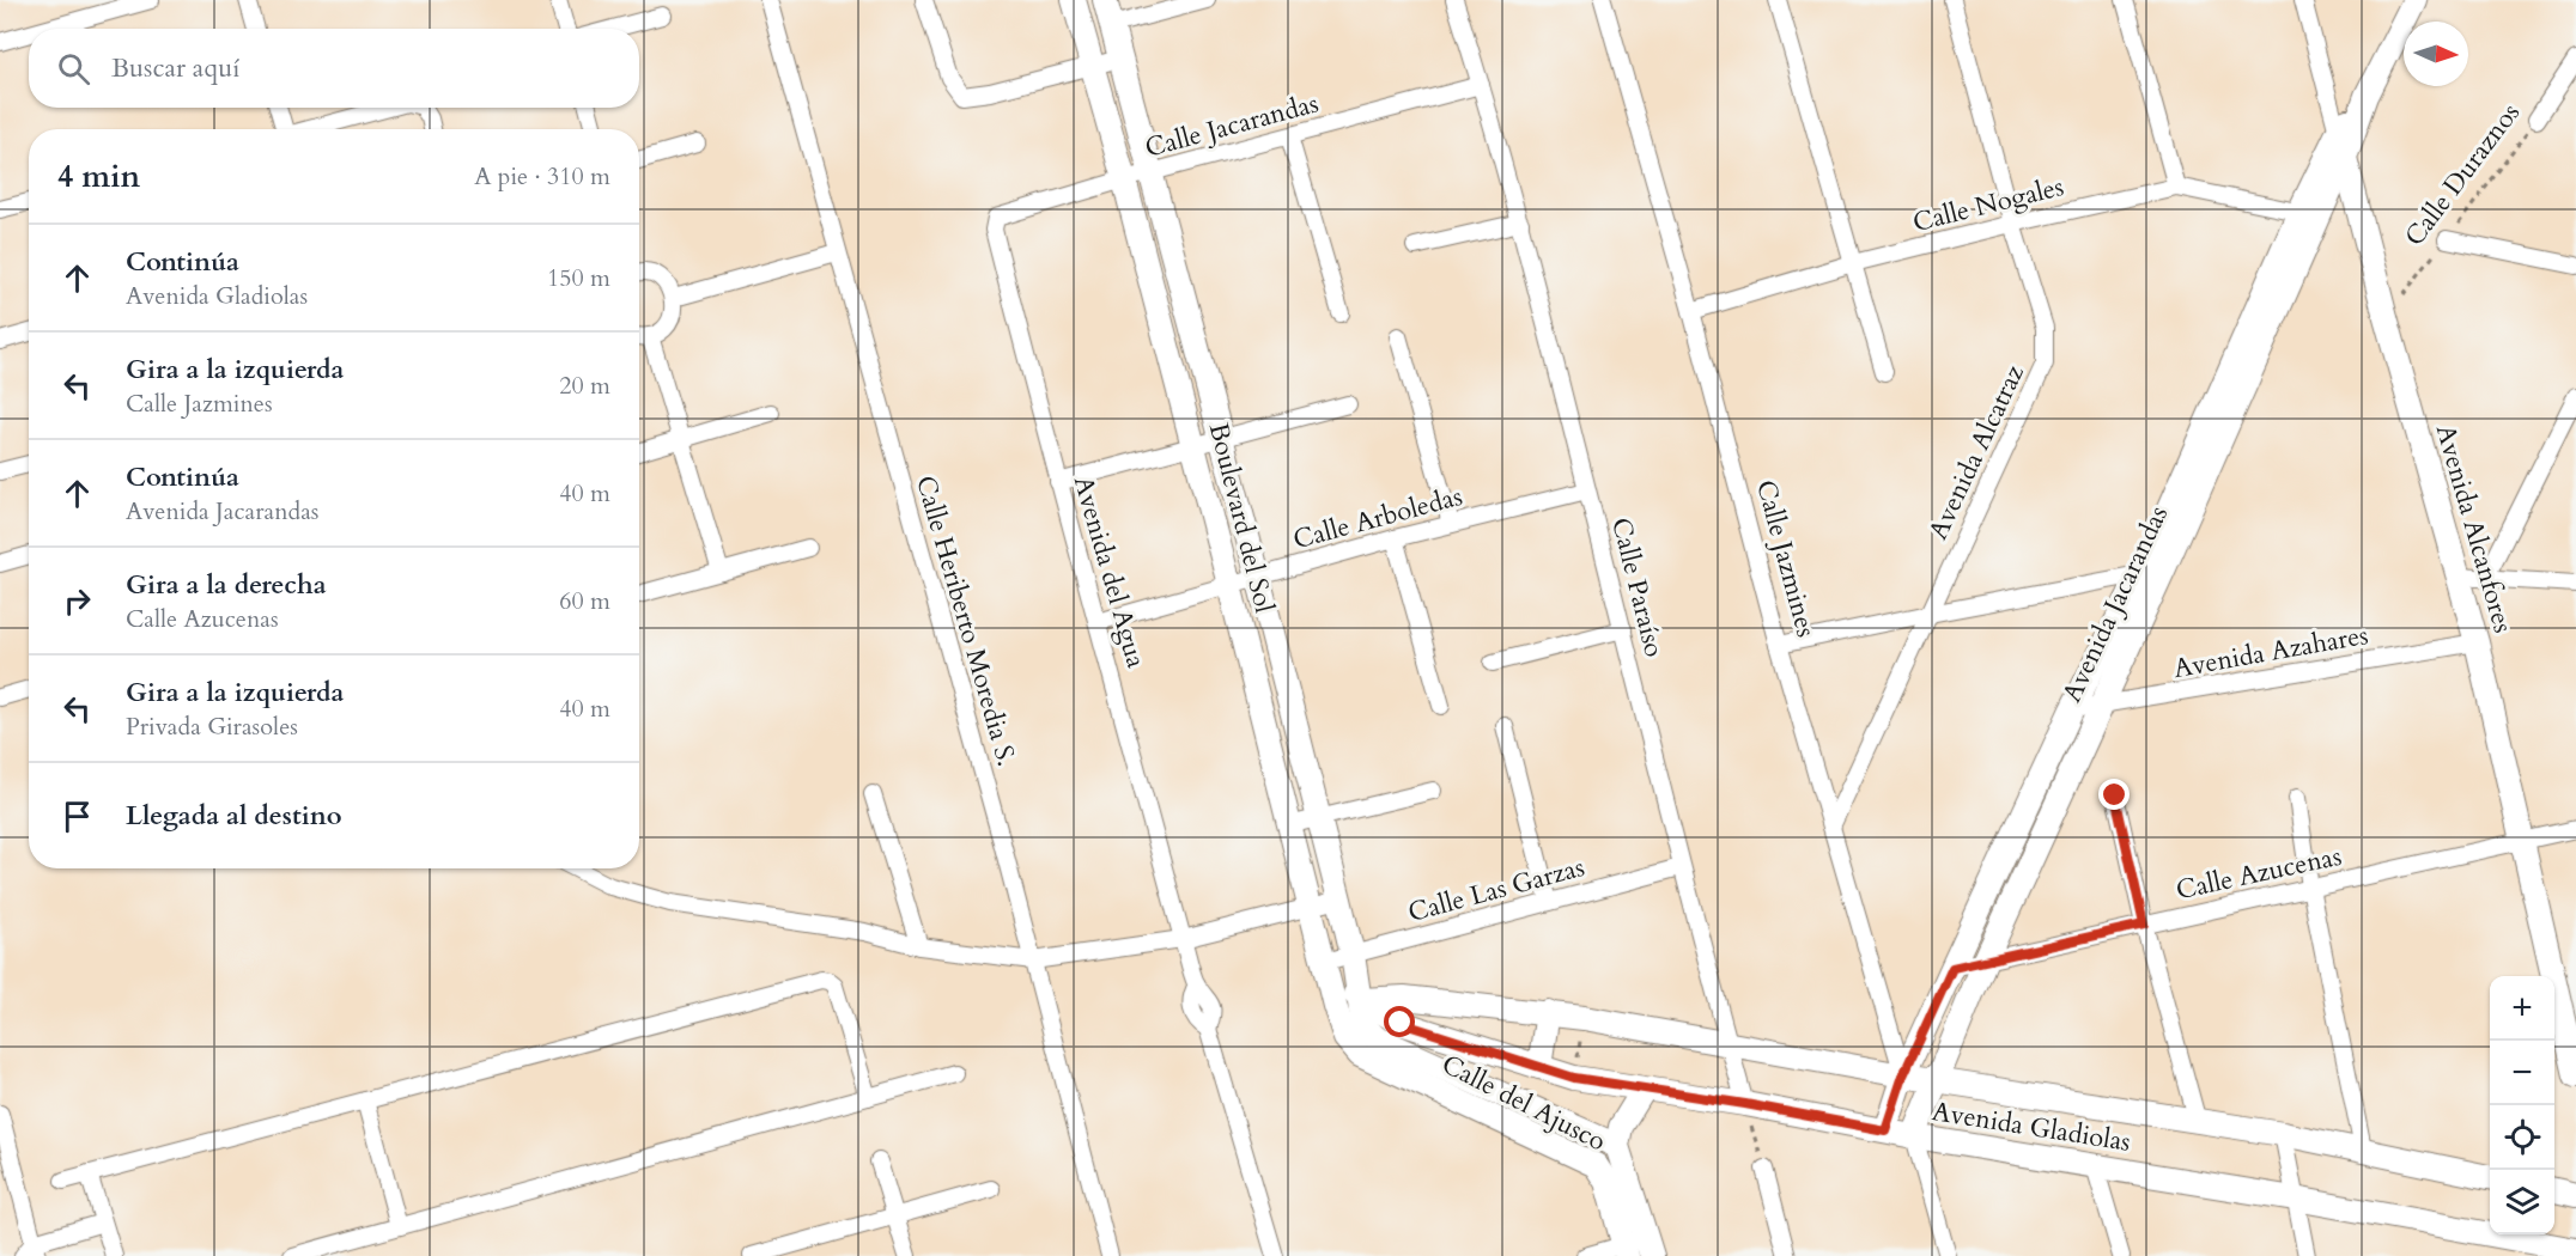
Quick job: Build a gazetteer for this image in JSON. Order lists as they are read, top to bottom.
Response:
{
  "streets": {
    "street": [
      "Calle Jacarandas",
      "Calle Duraznos",
      "Calle Nogales",
      "Avenida Alcatraz",
      "Boulevard del Sol",
      "Calle Arboledas",
      "Avenida Alcanfores",
      "Calle Jazmines",
      "Avenida del Agua",
      "Calle Paraíso",
      "Avenida Jacarandas",
      "Calle Heriberto Moredia S.",
      "Avenida Azahares",
      "Calle Azucenas",
      "Calle Las Garzas",
      "Calle del Ajusco",
      "Avenida Gladiolas"
    ]
  },
  "crossings": [
    ["Calle Jacarandas", "Boulevard del Sol"],
    ["Calle Jacarandas", "Avenida del Agua"],
    ["Calle Jacarandas", "Calle Paraíso"],
    ["Calle Duraznos", "Avenida Alcanfores"],
    ["Calle Nogales", "Avenida Alcatraz"],
    ["Calle Nogales", "Calle Jazmines"],
    ["Calle Nogales", "Avenida Jacarandas"],
    ["Avenida Alcatraz", "Calle Jazmines"],
    ["Boulevard del Sol", "Calle Arboledas"],
    ["Boulevard del Sol", "Calle Las Garzas"],
    ["Boulevard del Sol", "Calle del Ajusco"],
    ["Boulevard del Sol", "Avenida Gladiolas"],
    ["Calle Arboledas", "Avenida del Agua"],
    ["Calle Arboledas", "Calle Paraíso"],
    ["Avenida Alcanfores", "Avenida Jacarandas"],
    ["Avenida Alcanfores", "Avenida Azahares"],
    ["Avenida Alcanfores", "Calle Azucenas"],
    ["Calle Jazmines", "Avenida Jacarandas"],
    ["Calle Jazmines", "Avenida Gladiolas"],
    ["Calle Paraíso", "Calle Las Garzas"],
    ["Calle Paraíso", "Avenida Gladiolas"],
    ["Avenida Jacarandas", "Avenida Azahares"],
    ["Avenida Jacarandas", "Calle Azucenas"],
    ["Avenida Jacarandas", "Avenida Gladiolas"],
    ["Calle Las Garzas", "Avenida Gladiolas"],
    ["Calle del Ajusco", "Avenida Gladiolas"]
  ],
  "north": "right",
  "page": {
    "search": "Buscar aquí",
    "heading": ["4 min", "A pie · 310 m"],
    "list": [
      ["Continúa", "Avenida Gladiolas", "150 m"],
      ["Gira a la izquierda", "Calle Jazmines", "20 m"],
      ["Continúa", "Avenida Jacarandas", "40 m"],
      ["Gira a la derecha", "Calle Azucenas", "60 m"],
      ["Gira a la izquierda", "Privada Girasoles", "40 m"],
      "Llegada al destino"
    ],
    "map_buttons": ["+", "−"]
  }
}
